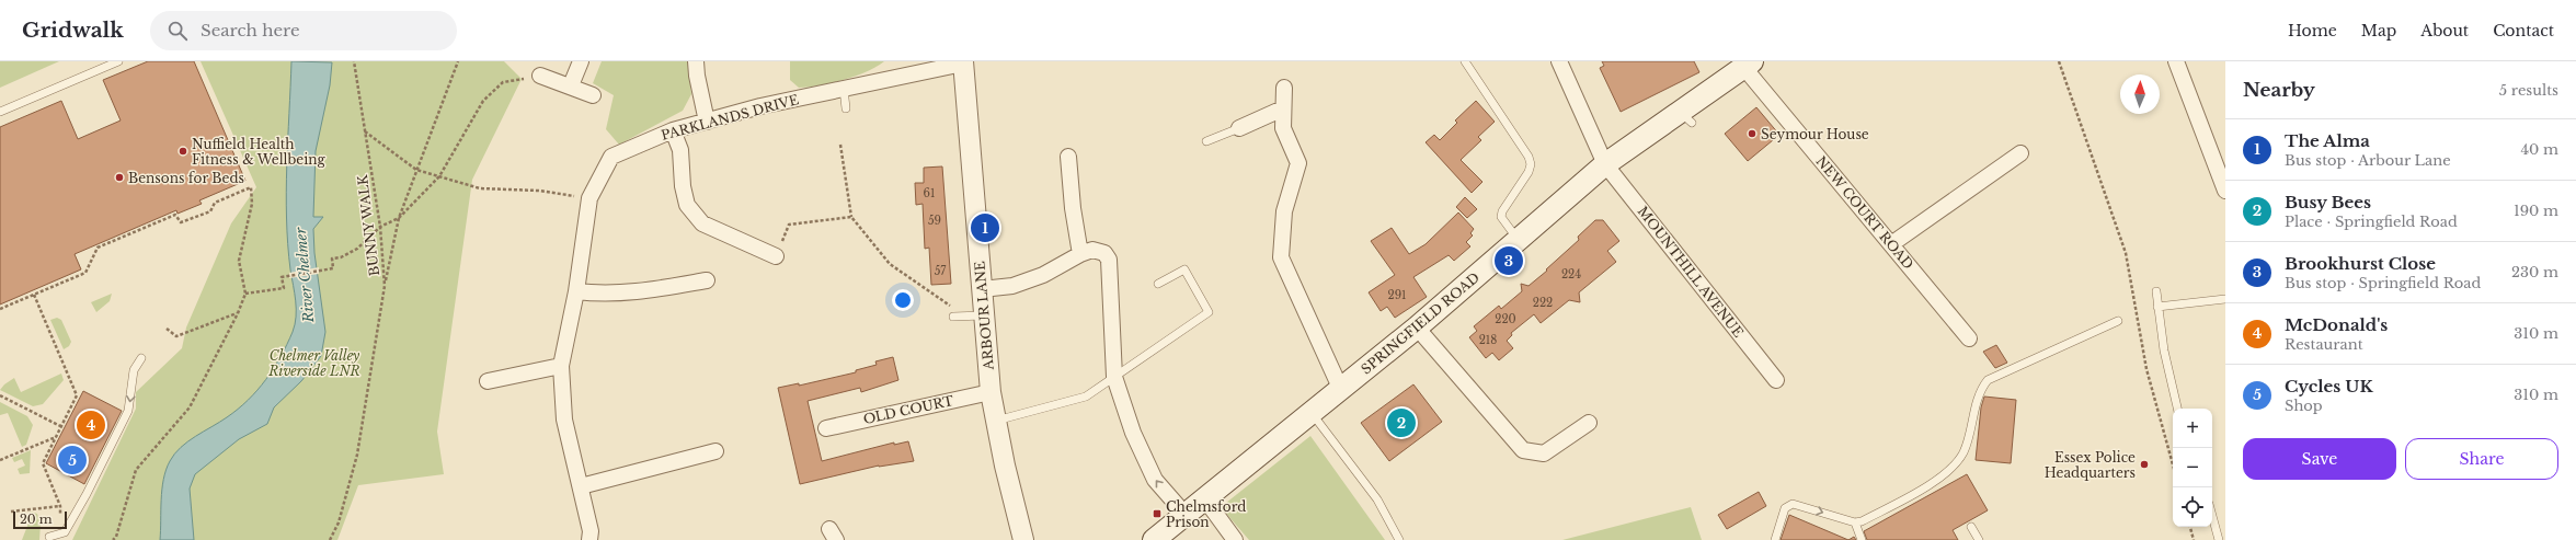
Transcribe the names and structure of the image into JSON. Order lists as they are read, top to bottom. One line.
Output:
{"streets":{"main road":["SPRINGFIELD ROAD"],"street":["PARKLANDS DRIVE","NEW COURT ROAD","MOUNTHILL AVENUE","ARBOUR LANE","OLD COURT"],"path":["BUNNY WALK"]},"crossings":[["PARKLANDS DRIVE","ARBOUR LANE"],["NEW COURT ROAD","SPRINGFIELD ROAD"],["MOUNTHILL AVENUE","SPRINGFIELD ROAD"],["ARBOUR LANE","OLD COURT"]],"water":["River Chelmer"],"parks":["Chelmer Valley Riverside LNR"],"places":{"other":["Seymour House","Nuffield Health Fitness & Wellbeing","Bensons for Beds","Essex Police Headquarters"],"transit":["Chelmsford Prison"]},"house_numbers":["61","59","57","224","291","222","220","218"],"scale_bar":"20 m","north":"top","page":{"header":"Gridwalk","search":"Search here","nav":["Home","Map","About","Contact"],"heading":["Nearby","5 results"],"list":[{"mark":"1","name":"The Alma","note":"Bus stop · Arbour Lane","value":"40 m"},{"mark":"2","name":"Busy Bees","note":"Place · Springfield Road","value":"190 m"},{"mark":"3","name":"Brookhurst Close","note":"Bus stop · Springfield Road","value":"230 m"},{"mark":"4","name":"McDonald's","note":"Restaurant","value":"310 m"},{"mark":"5","name":"Cycles UK","note":"Shop","value":"310 m"}],"pins":["1","3","2","4","5"],"map_buttons":["+","−"],"buttons":["Save","Share"],"scale":"20 m"}}
